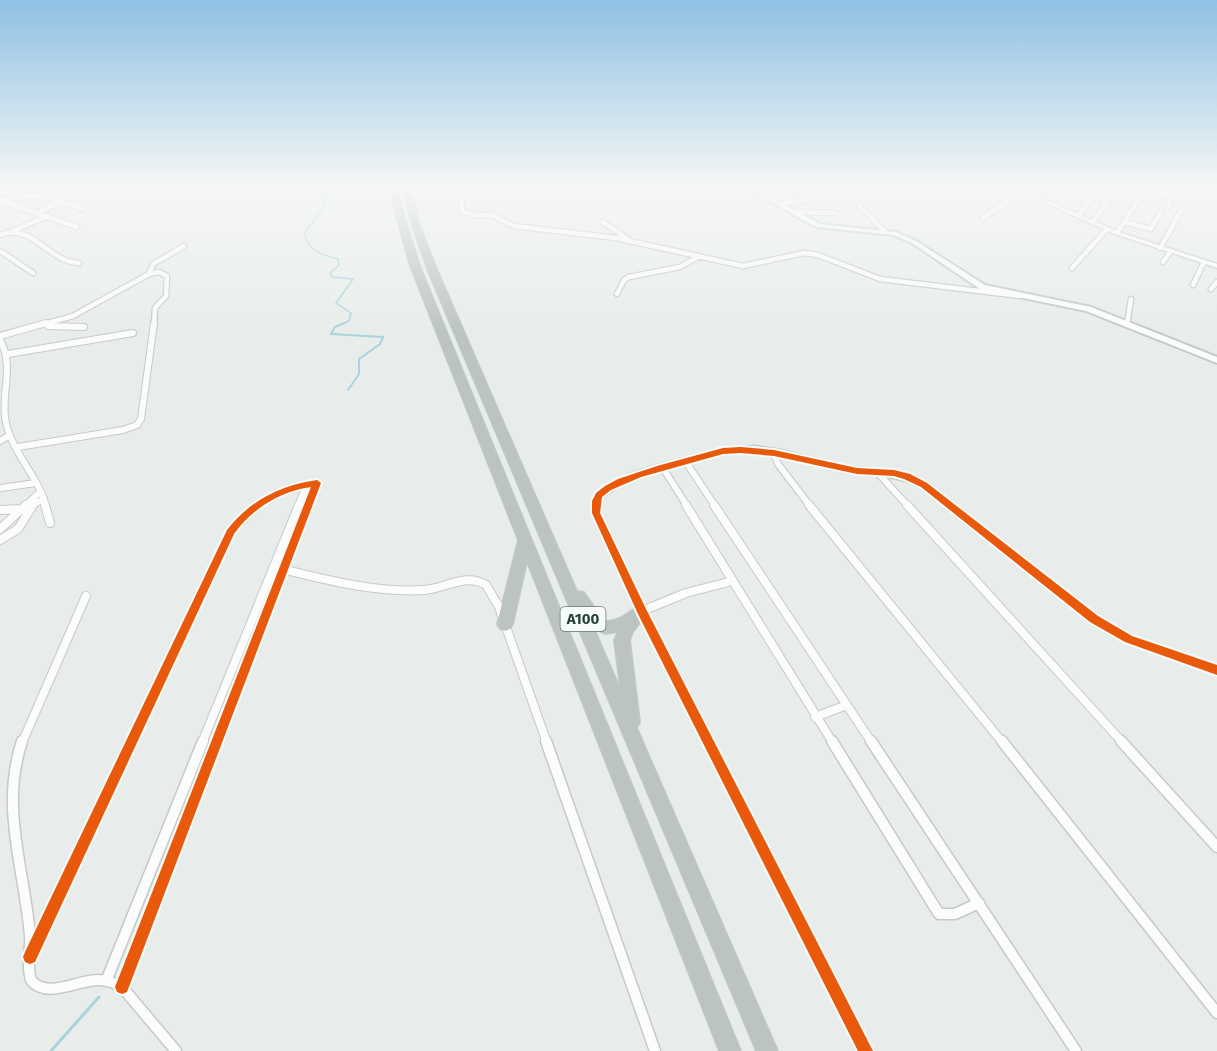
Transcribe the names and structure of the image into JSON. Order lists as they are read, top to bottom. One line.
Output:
{"streets":{"highway":["A100"]}}
